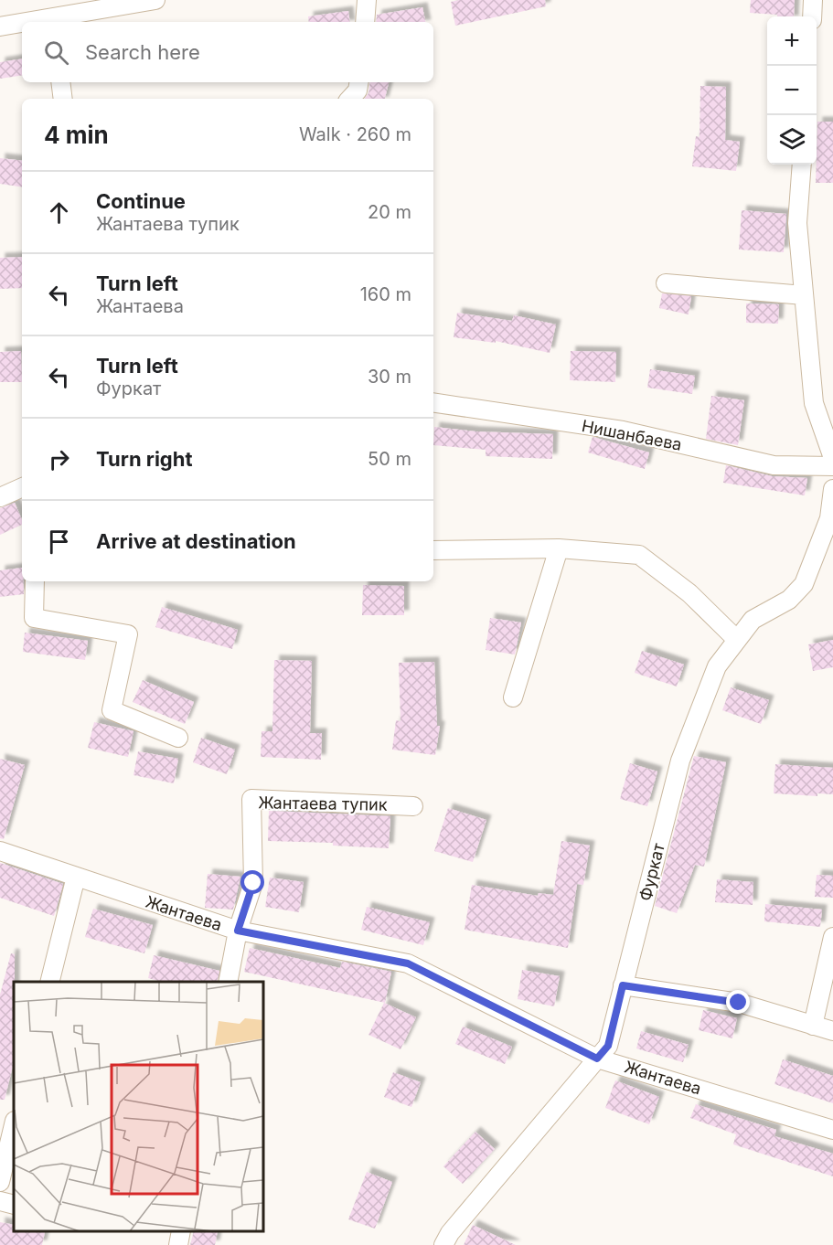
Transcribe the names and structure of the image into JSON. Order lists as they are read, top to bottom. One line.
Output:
{"streets":{"street":["Нишанбаева","Жантаева тупик","Фуркат","Жантаева"]},"crossings":[["Жантаева тупик","Жантаева"],["Фуркат","Жантаева"]],"page":{"map_buttons":["+","−"],"search":"Search here","heading":["4 min","Walk · 260 m"],"list":[["Continue","Жантаева тупик","20 m"],["Turn left","Жантаева","160 m"],["Turn left","Фуркат","30 m"],["Turn right","50 m"],"Arrive at destination"]}}
